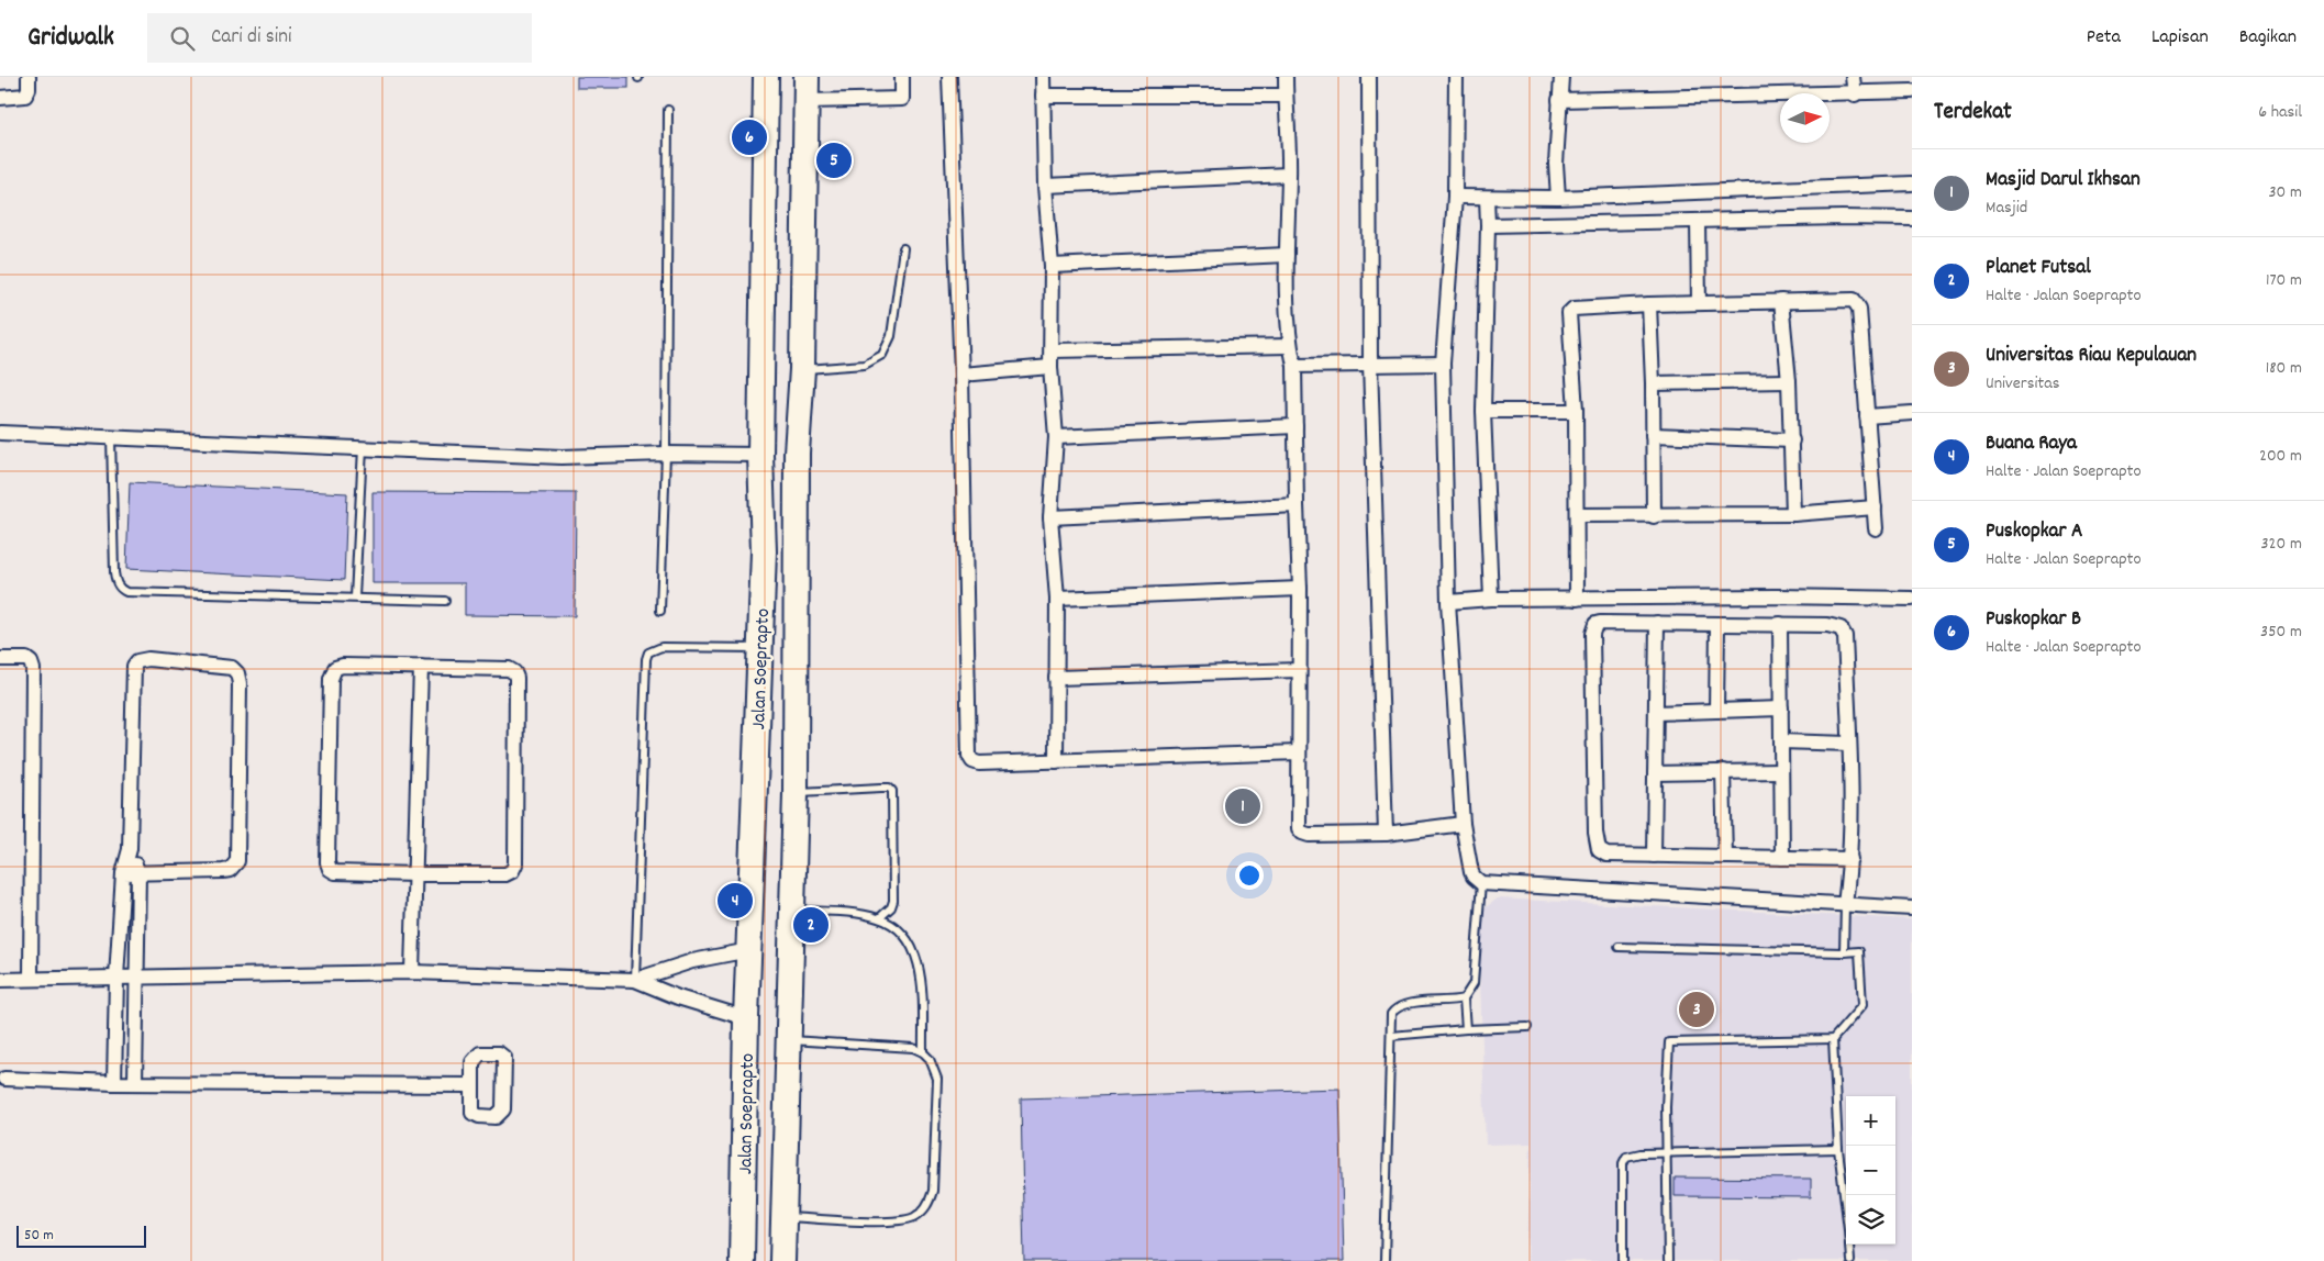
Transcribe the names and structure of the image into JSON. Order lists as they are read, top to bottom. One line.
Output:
{"streets":{"highway":["Jalan Soeprapto"]},"scale_bar":"50 m","north":"right","page":{"header":"Gridwalk","search":"Cari di sini","nav":["Peta","Lapisan","Bagikan"],"heading":["Terdekat","6 hasil"],"pins":["6","5","1","4","2","3"],"list":[{"mark":"1","name":"Masjid Darul Ikhsan","note":"Masjid","value":"30 m"},{"mark":"2","name":"Planet Futsal","note":"Halte · Jalan Soeprapto","value":"170 m"},{"mark":"3","name":"Universitas Riau Kepulauan","note":"Universitas","value":"180 m"},{"mark":"4","name":"Buana Raya","note":"Halte · Jalan Soeprapto","value":"200 m"},{"mark":"5","name":"Puskopkar A","note":"Halte · Jalan Soeprapto","value":"320 m"},{"mark":"6","name":"Puskopkar B","note":"Halte · Jalan Soeprapto","value":"350 m"}],"map_buttons":["+","−"],"scale":"50 m"}}
